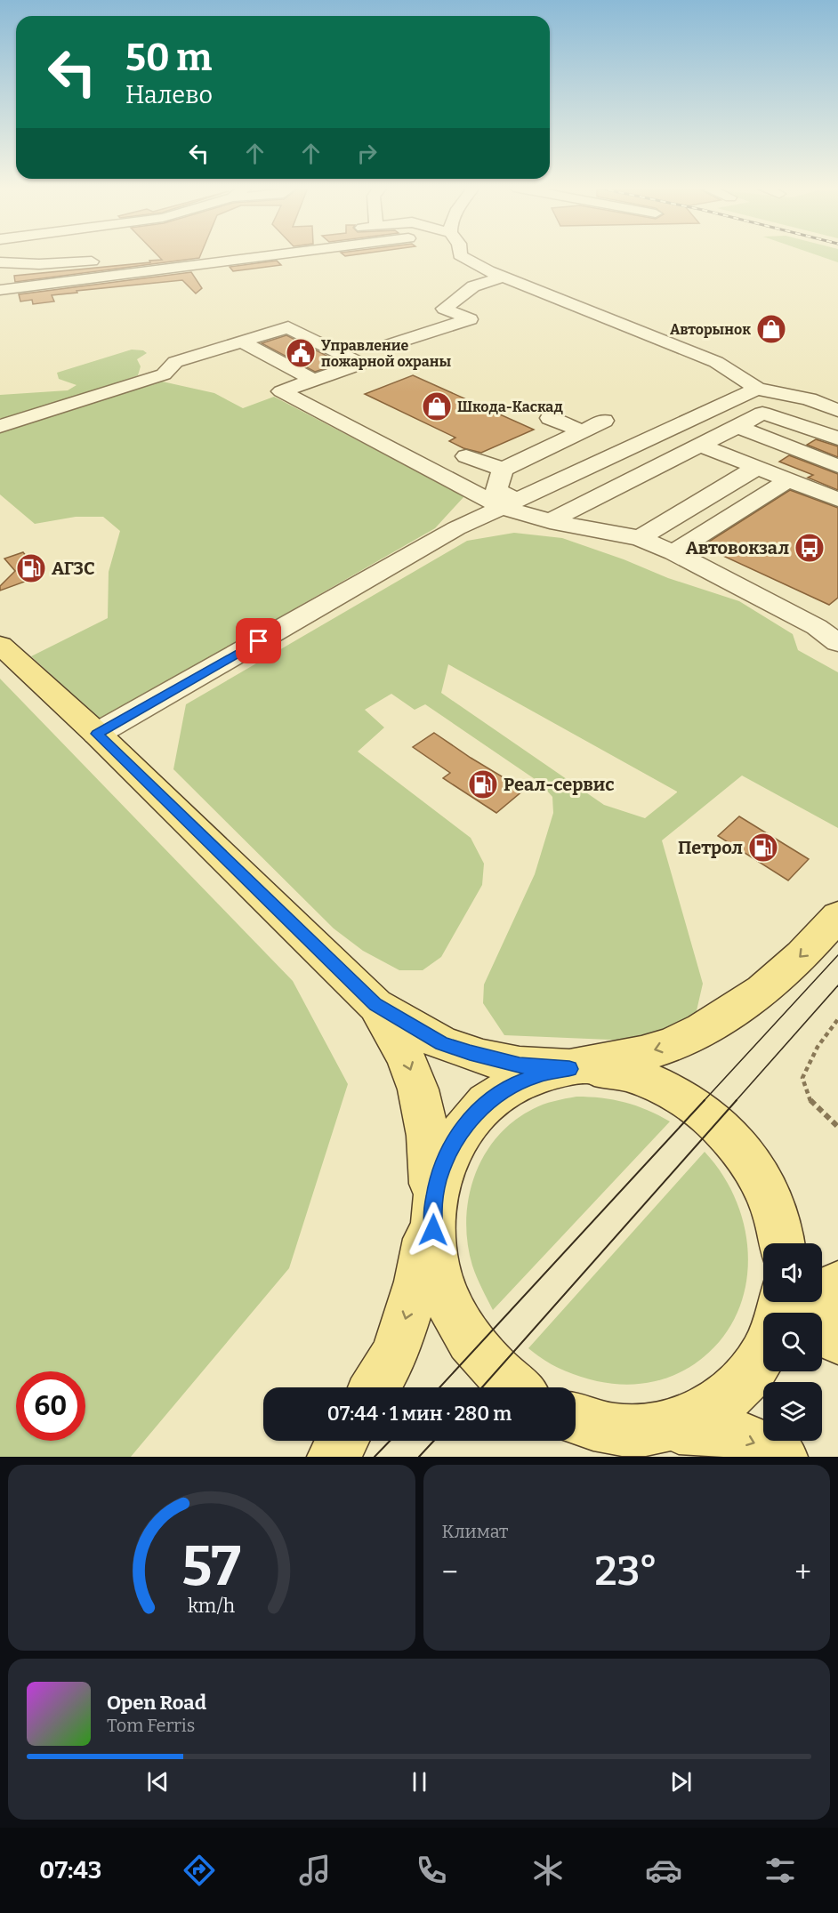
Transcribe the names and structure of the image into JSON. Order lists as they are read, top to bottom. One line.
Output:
{"places":{"shop":["Авторынок","Шкода-Каскад"],"public building":["Управление пожарной охраны"],"bus stop":["Автовокзал"],"fuel station":["АГЗС","Реал-сервис","Петрол"]},"page":{"turn":["50 m","Налево"],"limit":"60","trip":"07:44 · 1 мин · 280 m","tile":"Климат","heat":["−","23°","+"],"song":["Open Road","Tom Ferris"],"tabs":"07:43","gauge":["57","km/h"]}}
